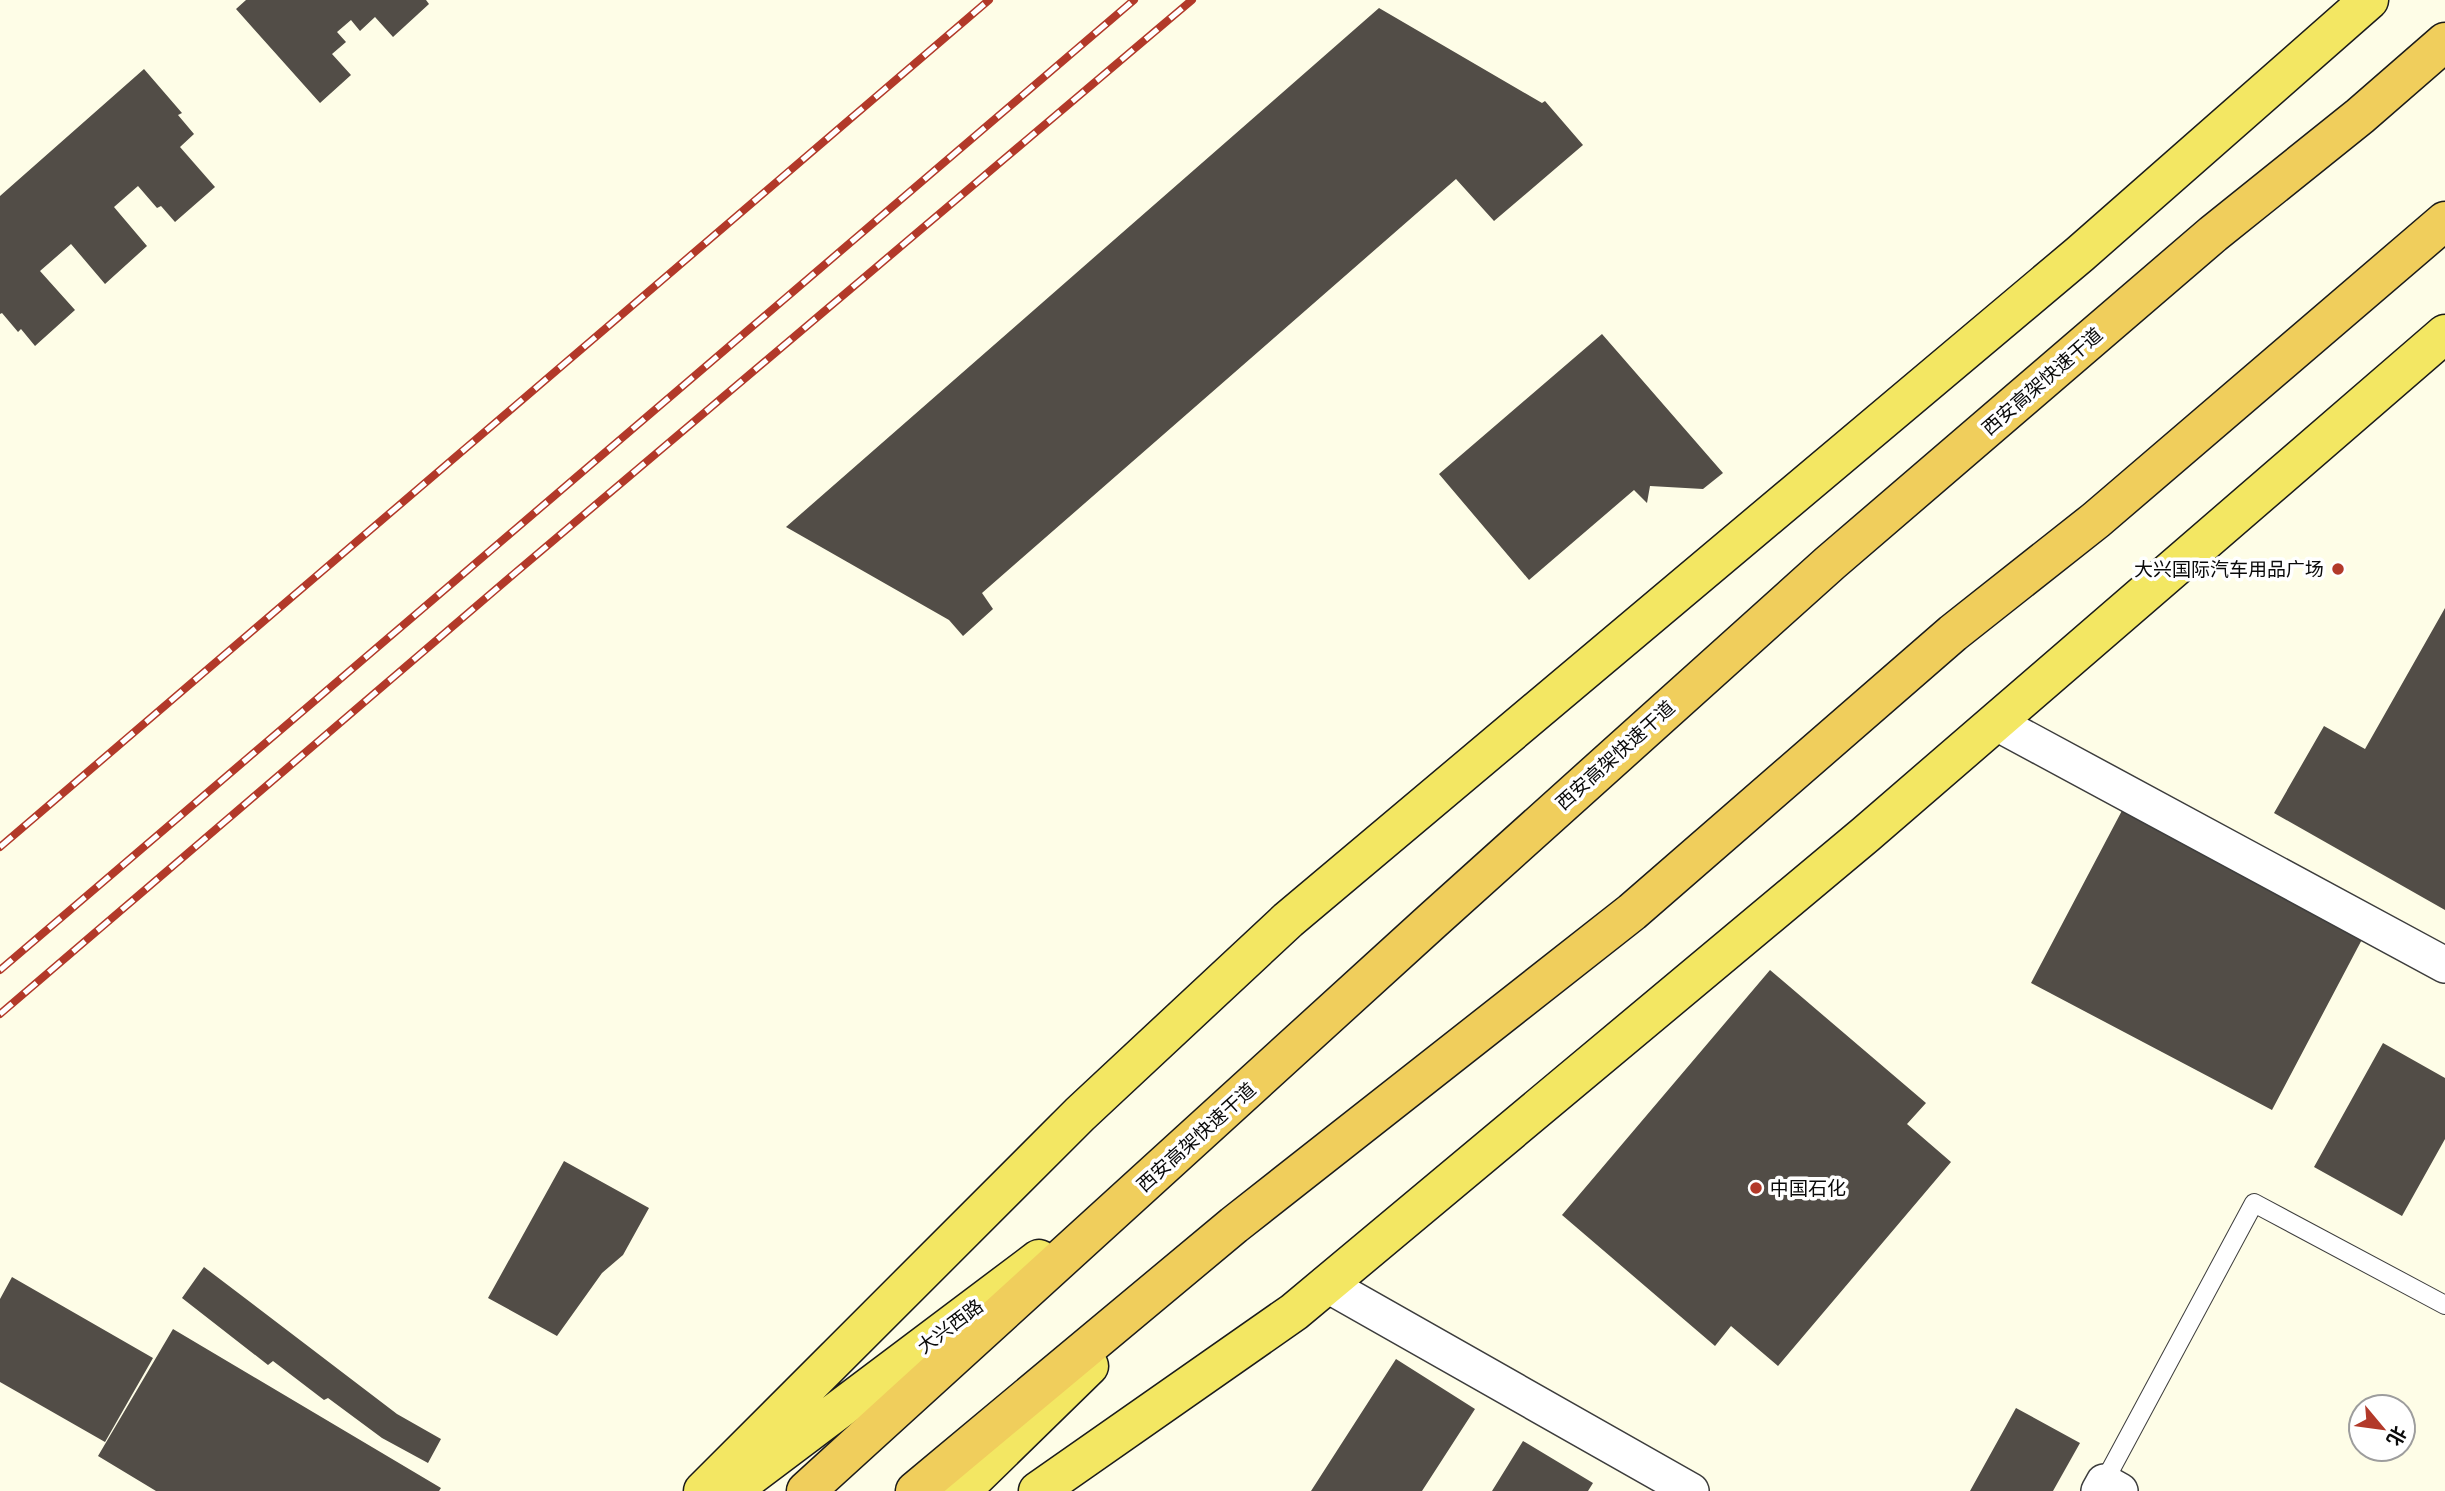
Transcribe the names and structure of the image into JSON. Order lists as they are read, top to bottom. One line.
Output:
{"streets":{"highway":["西安高架快速干道"],"main road":["大兴西路"]},"crossings":[["西安高架快速干道","大兴西路"]],"places":["大兴国际汽车用品广场","中国石化"],"north":"bottom right"}
